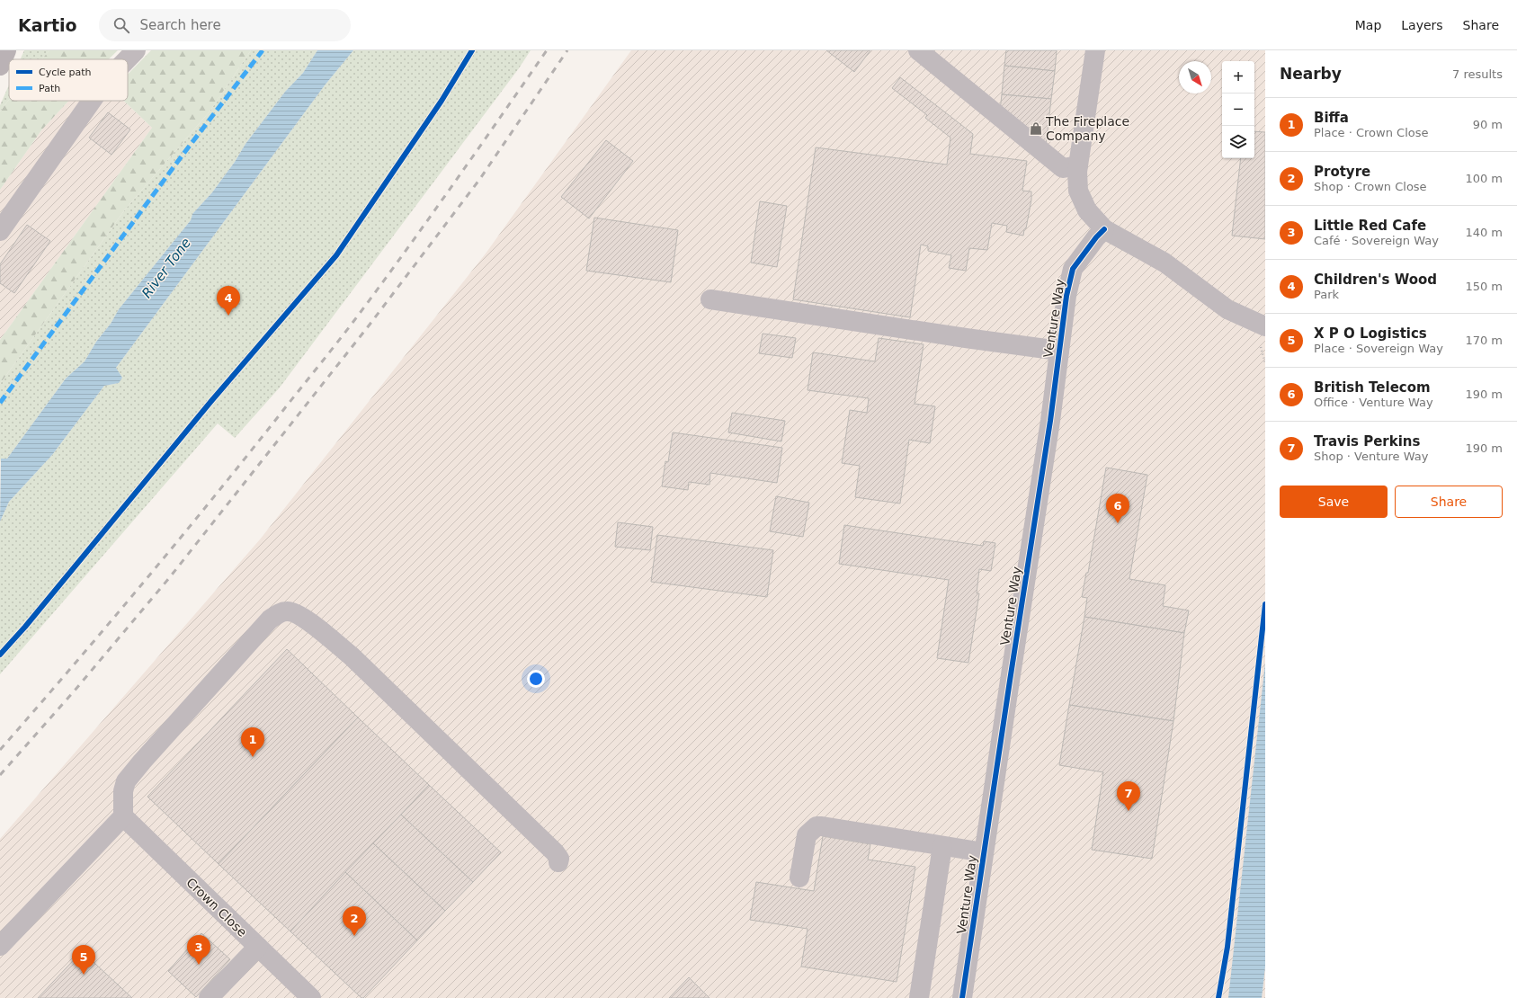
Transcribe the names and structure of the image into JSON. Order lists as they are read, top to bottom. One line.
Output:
{"streets":{"street":["Venture Way","Crown Close"]},"water":["River Tone"],"places":{"shop":["The Fireplace Company"]},"legend":["Cycle path","Path"],"north":"bottom right","page":{"header":"Kartio","search":"Search here","nav":["Map","Layers","Share"],"heading":["Nearby","7 results"],"map_buttons":["+","−"],"list":[{"mark":"1","name":"Biffa","note":"Place · Crown Close","value":"90 m"},{"mark":"2","name":"Protyre","note":"Shop · Crown Close","value":"100 m"},{"mark":"3","name":"Little Red Cafe","note":"Café · Sovereign Way","value":"140 m"},{"mark":"4","name":"Children's Wood","note":"Park","value":"150 m"},{"mark":"5","name":"X P O Logistics","note":"Place · Sovereign Way","value":"170 m"},{"mark":"6","name":"British Telecom","note":"Office · Venture Way","value":"190 m"},{"mark":"7","name":"Travis Perkins","note":"Shop · Venture Way","value":"190 m"}],"pins":["4","6","1","7","2","3","5"],"buttons":["Save","Share"]}}
